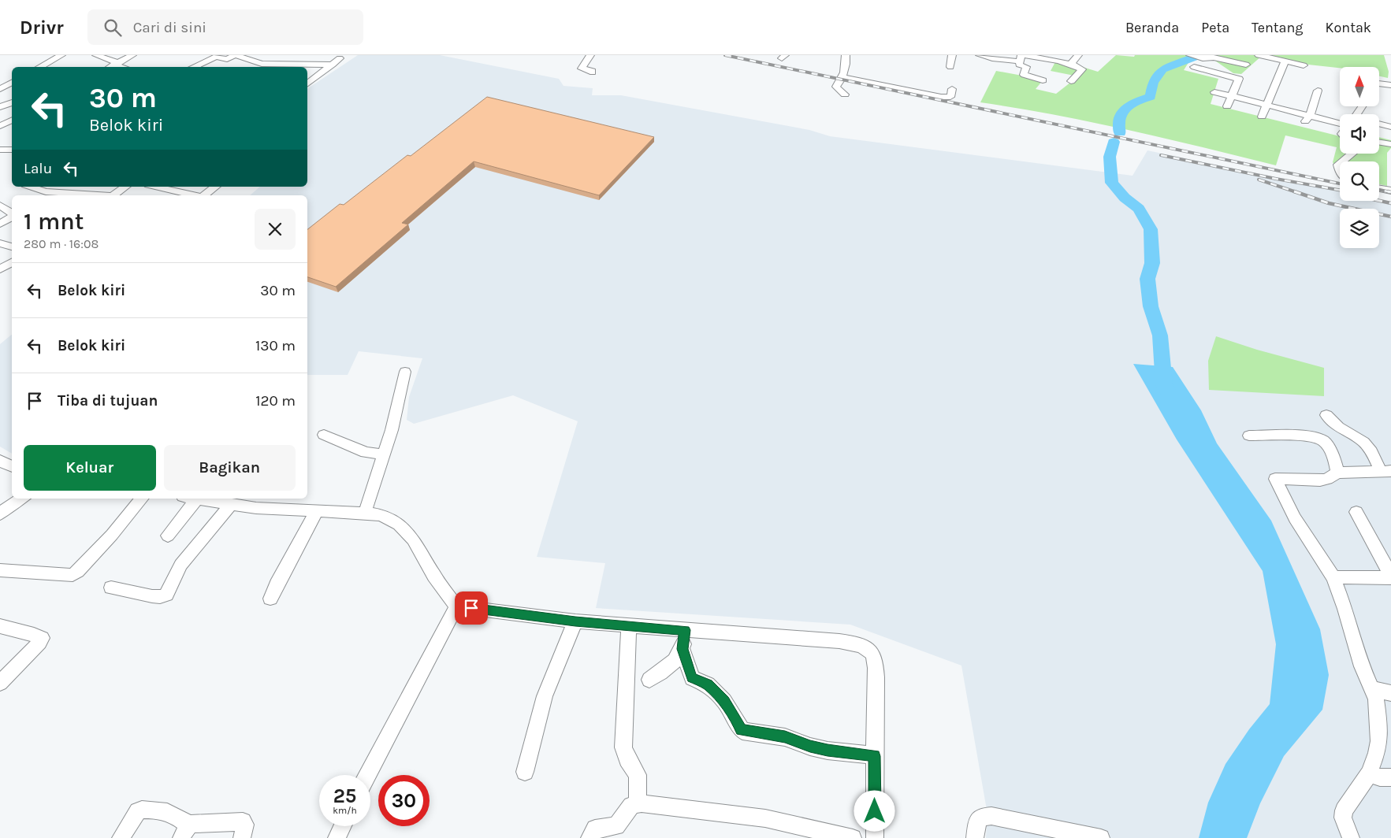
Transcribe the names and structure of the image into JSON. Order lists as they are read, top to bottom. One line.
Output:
{"north":"top","page":{"header":"Drivr","search":"Cari di sini","nav":["Beranda","Peta","Tentang","Kontak"],"turn":["30 m","Belok kiri"],"then":"Lalu","heading":["1 mnt","280 m · 16:08"],"list":[{"name":"Belok kiri","value":"30 m"},{"name":"Belok kiri","value":"130 m"},{"name":"Tiba di tujuan","value":"120 m"}],"buttons":["Keluar","Bagikan"],"speed":"25 km/h","limit":"30"}}
